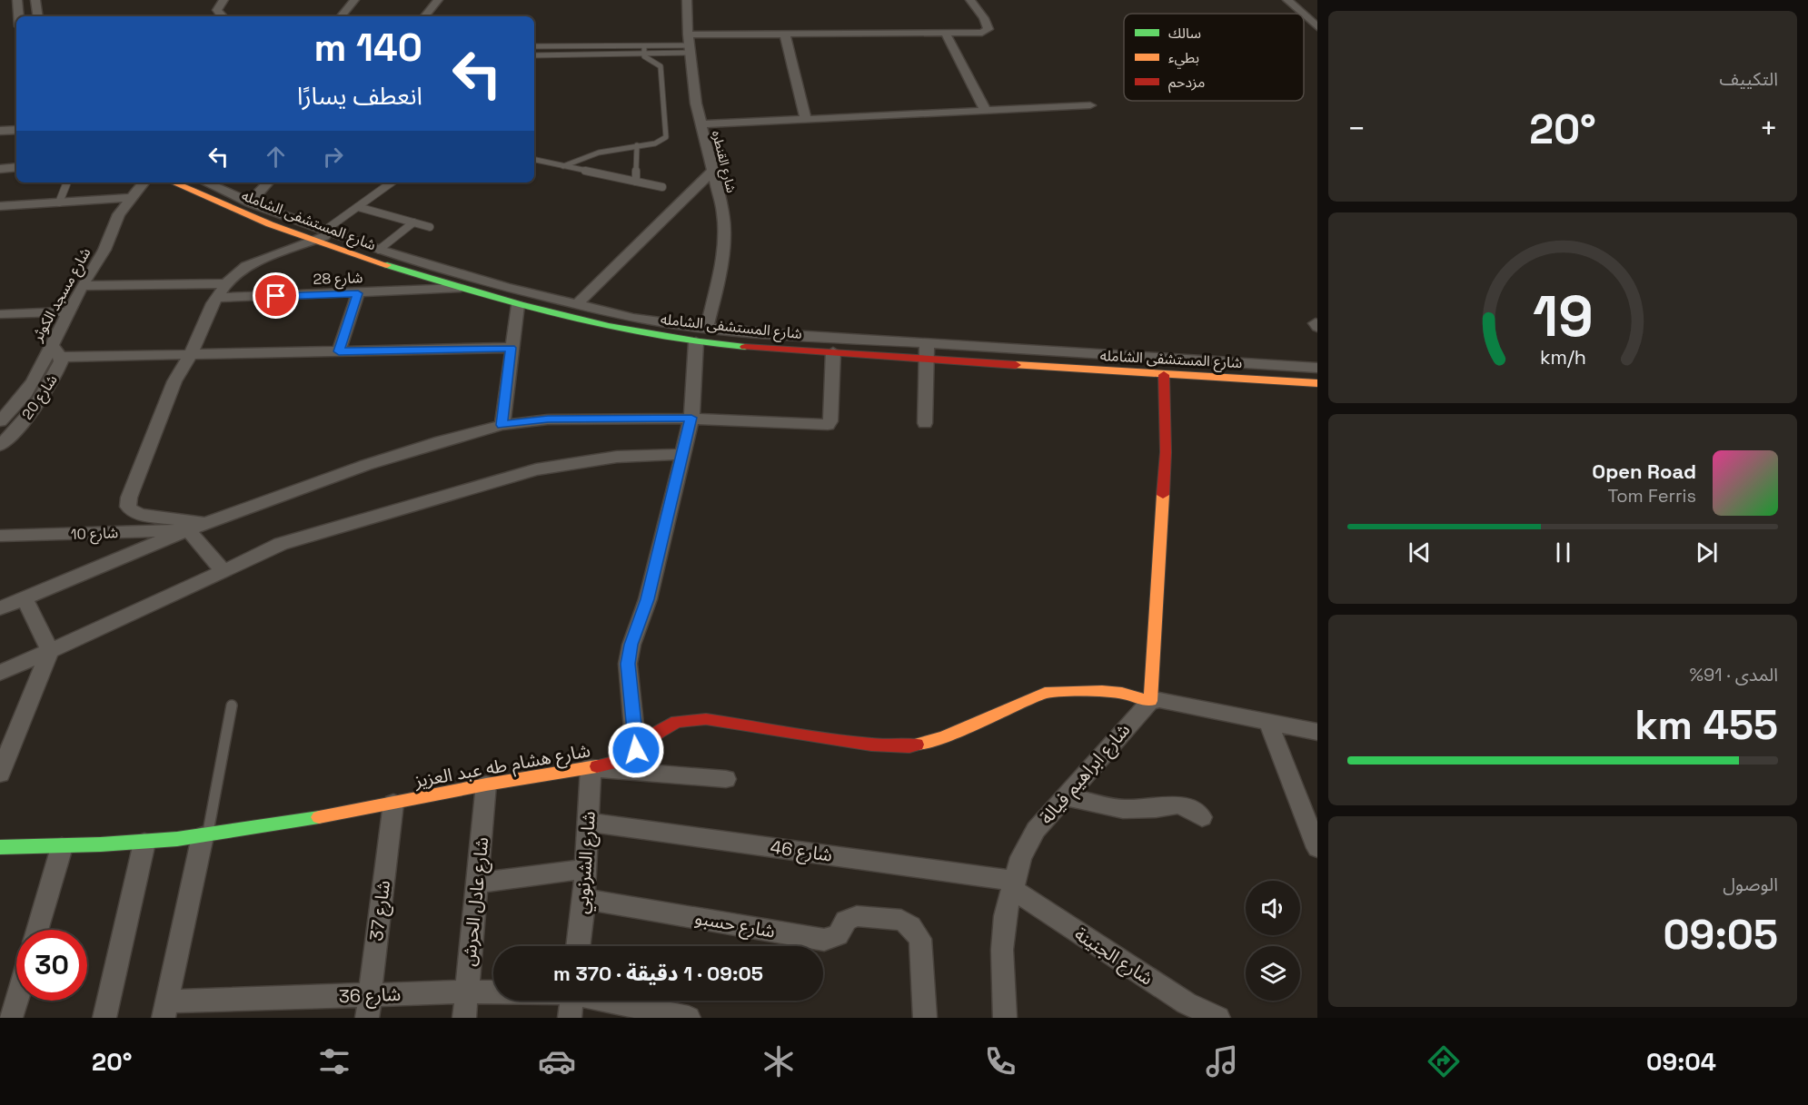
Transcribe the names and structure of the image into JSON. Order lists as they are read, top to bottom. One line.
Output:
{"streets":{"street":["شارع القنطره","شارع المستشفى الشامله","شارع 28","شارع مسجد الكوثر","شارع 20","شارع 10","شارع هشام طه عبد العزيز","شارع ابراهيم فيالة","شارع 46","شارع الشرنوبي","شارع عادل الحرش","شارع 37","شارع حسبو","شارع الجنينة","شارع 36"]},"crossings":[["شارع القنطره","شارع المستشفى الشامله"],["شارع المستشفى الشامله","شارع 28"],["شارع مسجد الكوثر","شارع 20"],["شارع هشام طه عبد العزيز","شارع ابراهيم فيالة"],["شارع هشام طه عبد العزيز","شارع الشرنوبي"],["شارع هشام طه عبد العزيز","شارع عادل الحرش"],["شارع هشام طه عبد العزيز","شارع 37"],["شارع ابراهيم فيالة","شارع 46"],["شارع ابراهيم فيالة","شارع الجنينة"],["شارع 46","شارع الشرنوبي"],["شارع 46","شارع الجنينة"],["شارع الشرنوبي","شارع حسبو"],["شارع عادل الحرش","شارع 36"],["شارع 37","شارع 36"]],"legend":["سالك","بطيء","مزدحم"],"page":{"tile":["التكييف",["المدى · 91%","455 km"],["الوصول","09:05"]],"turn":["140 m","انعطف يسارًا"],"heat":["−","20°","+"],"song":["Open Road","Tom Ferris"],"limit":"30","trip":"09:05 · 1 دقيقة · 370 m","tabs":["09:04","20°"],"gauge":["19","km/h"]}}
